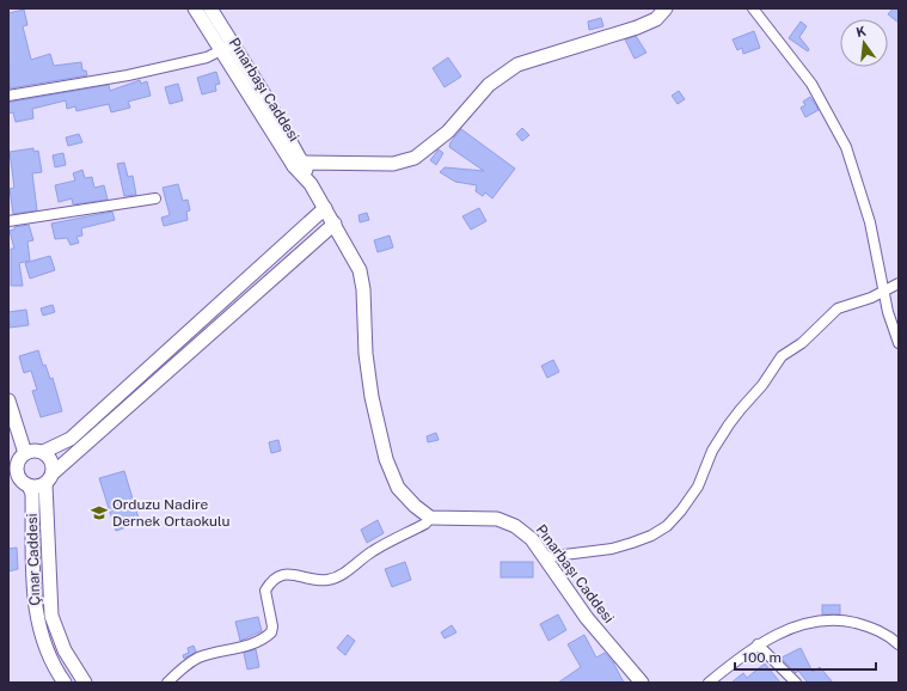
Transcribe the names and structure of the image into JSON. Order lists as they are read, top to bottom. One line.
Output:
{"streets":{"street":["Pınarbaşı Caddesi","Çınar Caddesi"]},"places":{"school or university":["Orduzu Nadire Dernek Ortaokulu"]},"scale_bar":"100 m","north":"top"}
